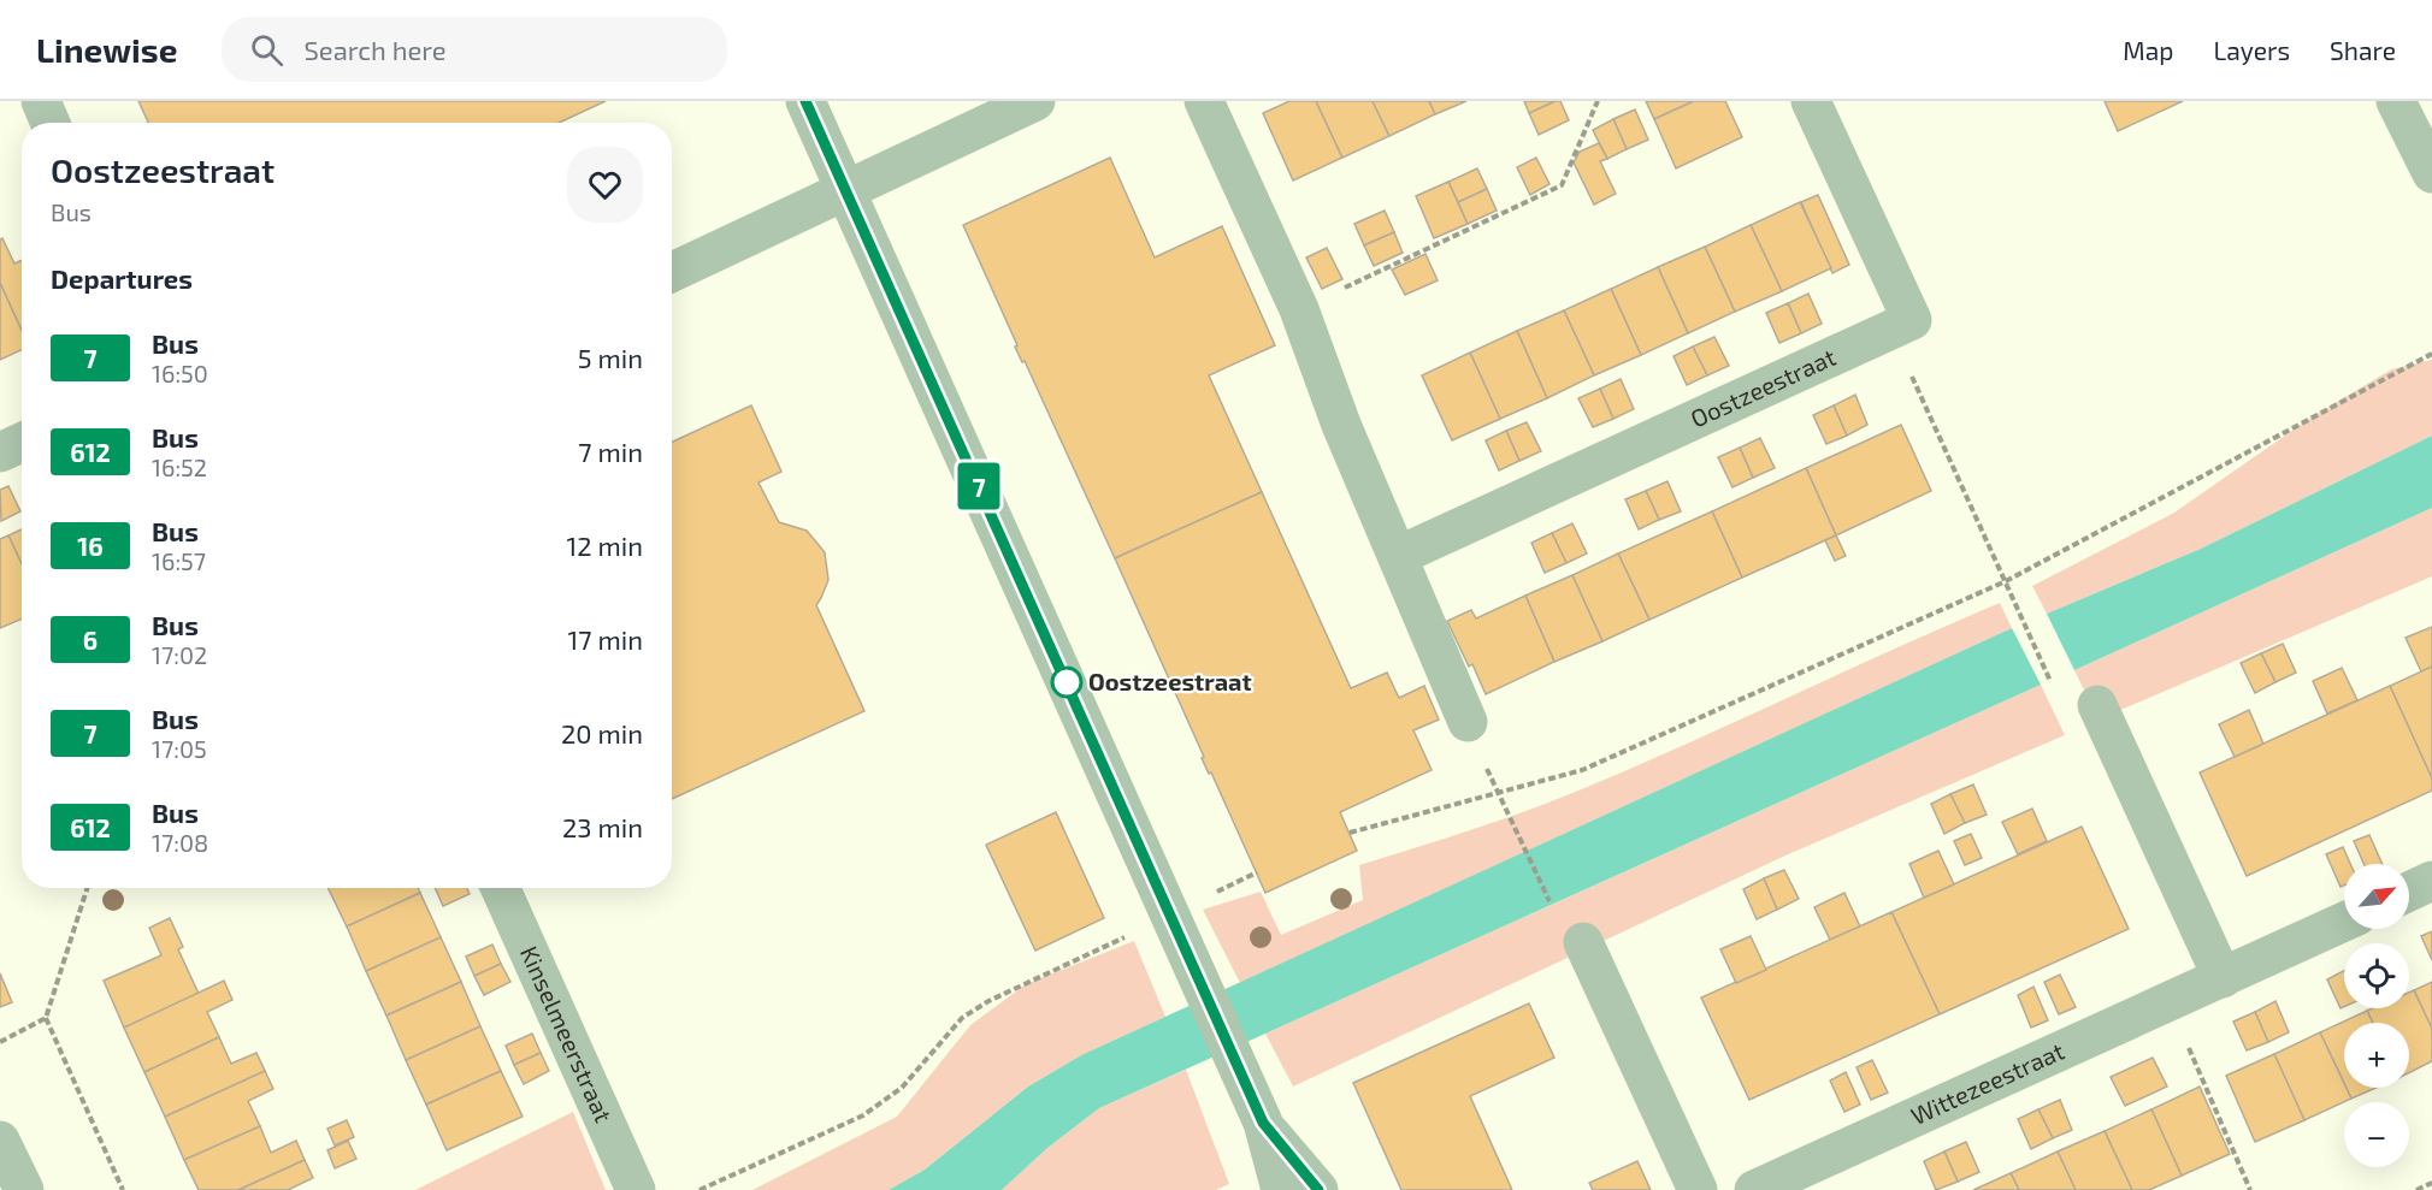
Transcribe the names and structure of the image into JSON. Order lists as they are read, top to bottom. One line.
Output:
{"streets":{"street":["Oostzeestraat","Kinselmeerstraat","Wittezeestraat"]},"places":["Oostzeestraat"],"lines":["bus line 7"],"north":"top right","page":{"header":"Linewise","search":"Search here","nav":["Map","Layers","Share"],"on_map":"7","heading":[["Oostzeestraat","Bus"],"Departures"],"list":[{"mark":"7","name":"Bus","note":"16:50","value":"5 min"},{"mark":"612","name":"Bus","note":"16:52","value":"7 min"},{"mark":"16","name":"Bus","note":"16:57","value":"12 min"},{"mark":"6","name":"Bus","note":"17:02","value":"17 min"},{"mark":"7","name":"Bus","note":"17:05","value":"20 min"},{"mark":"612","name":"Bus","note":"17:08","value":"23 min"}],"map_buttons":["+","−"]}}
